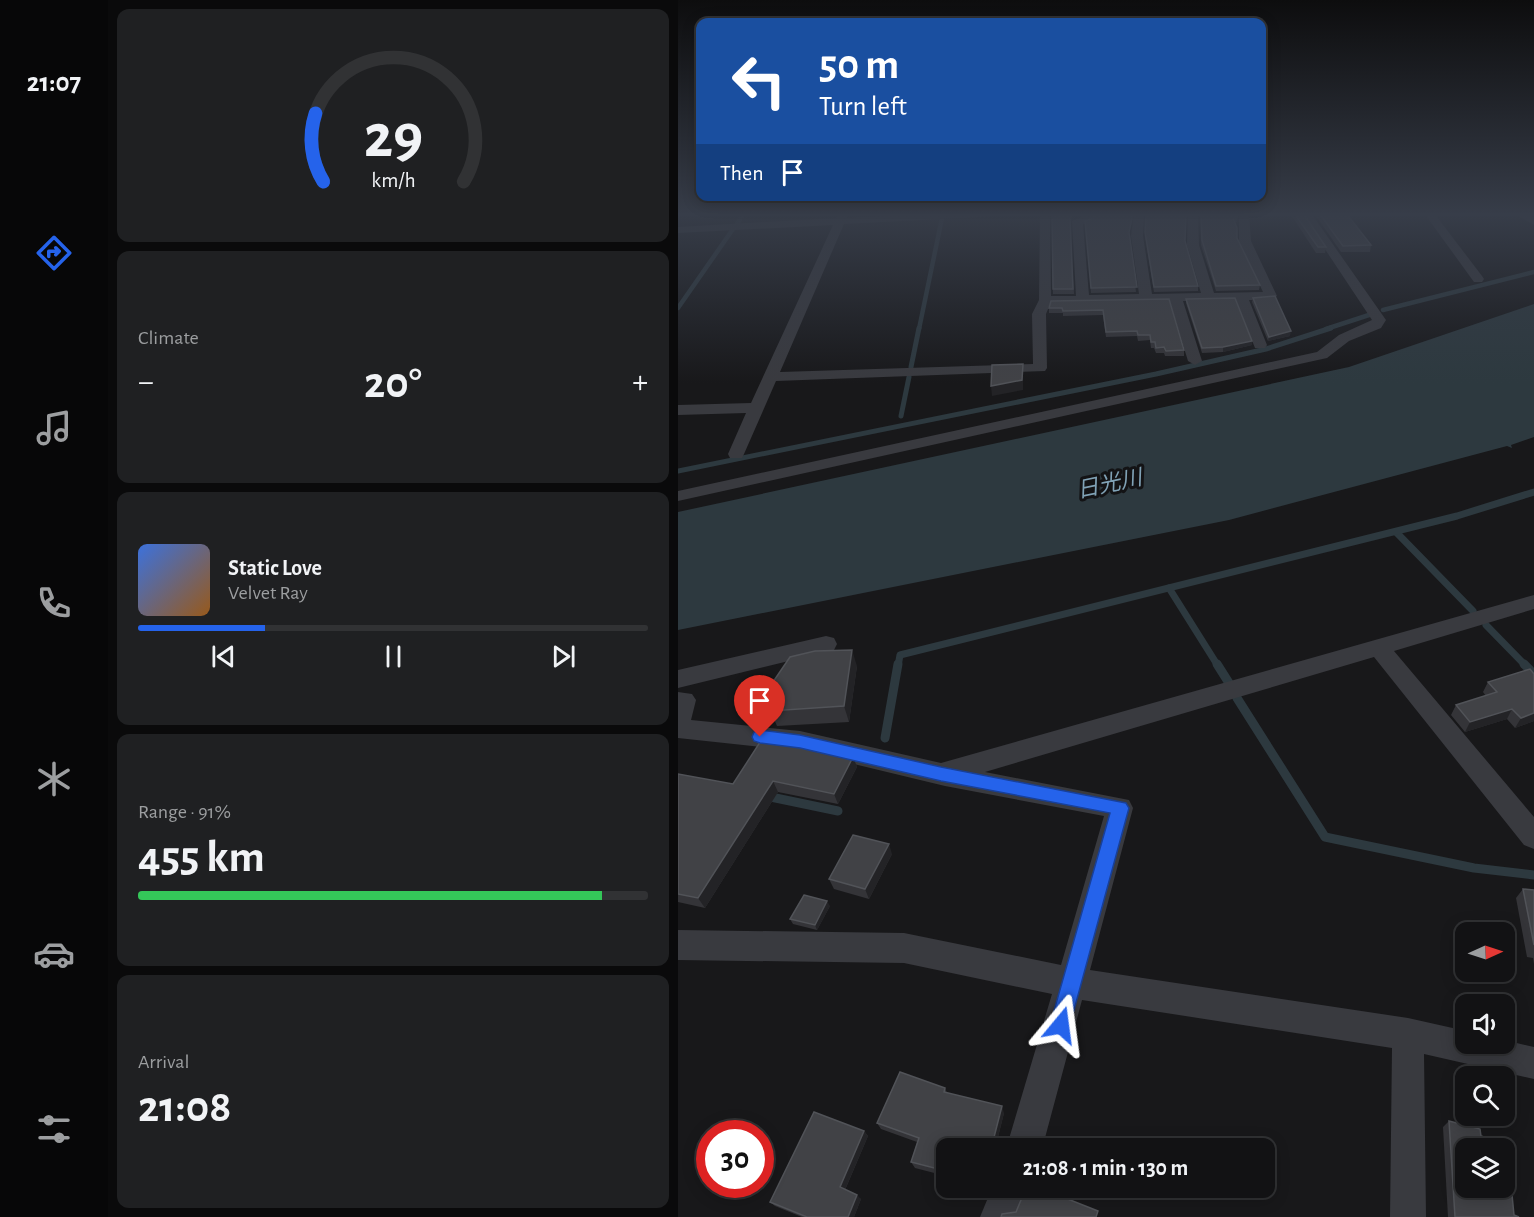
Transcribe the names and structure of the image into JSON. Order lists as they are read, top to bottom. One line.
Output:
{"water":["日光川"],"north":"right","page":{"tabs":"21:07","turn":["50 m","Turn left"],"then":"Then","tile":["Climate",["Range · 91%","455 km"],["Arrival","21:08"]],"heat":["−","20°","+"],"song":["Static Love","Velvet Ray"],"limit":"30","trip":"21:08 · 1 min · 130 m","gauge":["29","km/h"]}}
